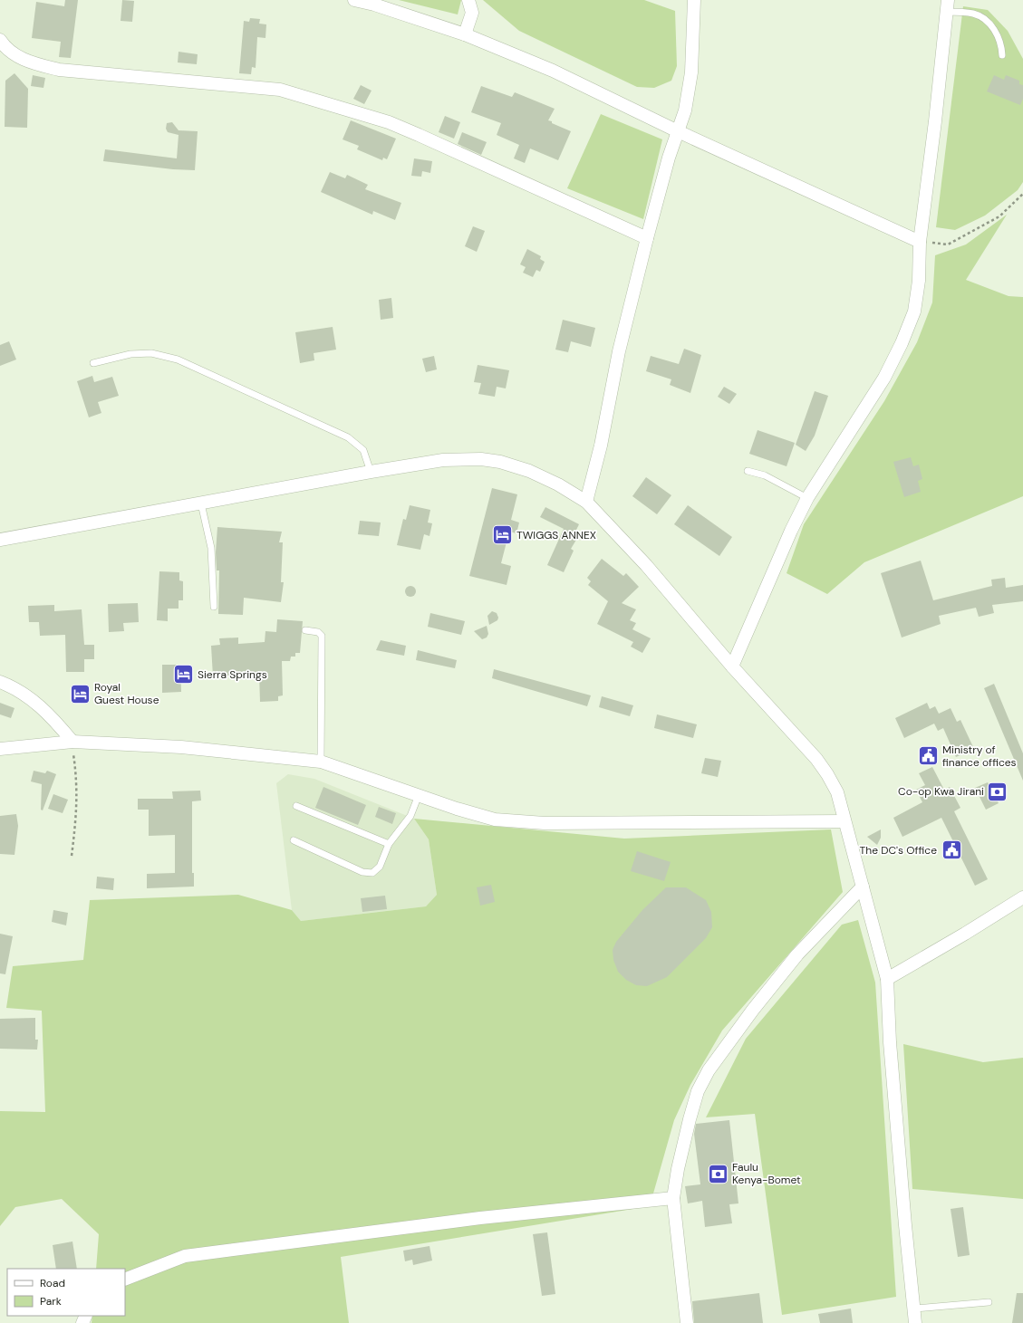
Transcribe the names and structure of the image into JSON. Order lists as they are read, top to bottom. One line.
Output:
{"places":{"hotel":["TWIGGS ANNEX","Sierra Springs","Royal Guest House"],"public building":["Ministry of finance offices","The DC's Office"],"bank":["Co-op Kwa Jirani","Faulu Kenya-Bomet"]},"legend":["Road","Park"]}
